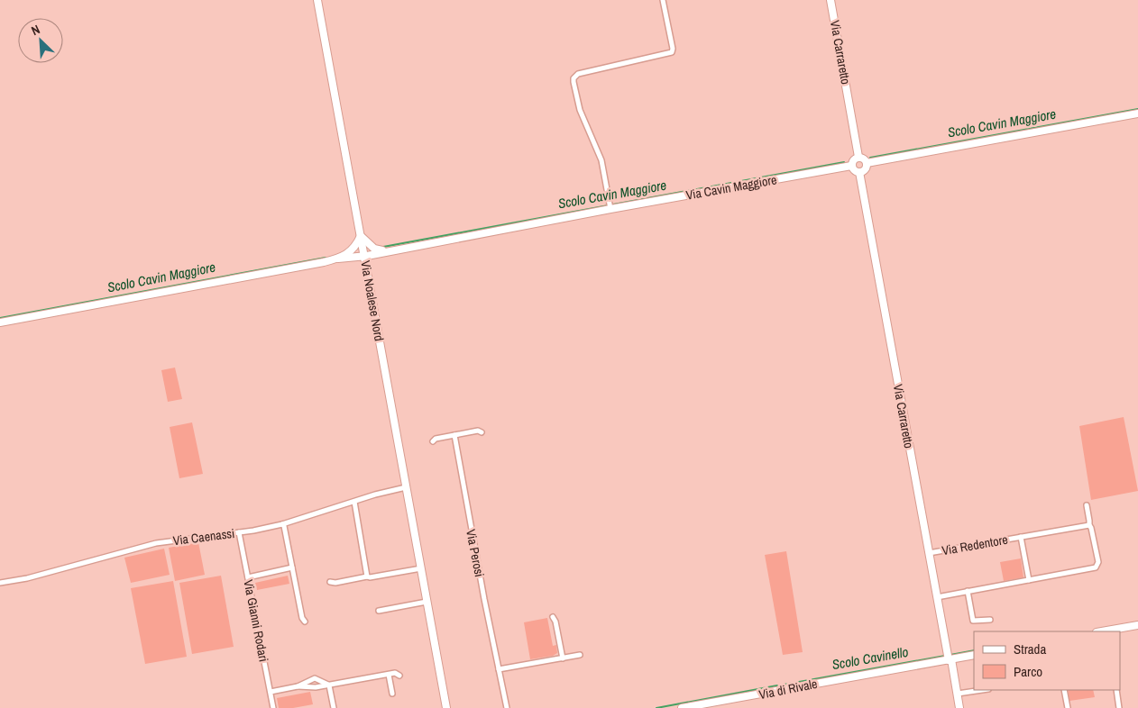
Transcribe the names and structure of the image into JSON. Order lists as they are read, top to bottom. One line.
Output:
{"streets":{"street":["Via Carraretto","Via Cavin Maggiore","Via Noalese Nord","Via Caenassi","Via Redentore","Via Perosi","Via Gianni Rodari","Via di Rivale"]},"crossings":[["Via Carraretto","Via Cavin Maggiore"],["Via Carraretto","Via Redentore"],["Via Carraretto","Via di Rivale"],["Via Cavin Maggiore","Via Noalese Nord"],["Via Noalese Nord","Via Caenassi"],["Via Caenassi","Via Gianni Rodari"]],"water":["Scolo Cavin Maggiore","Scolo Cavinello"],"legend":["Strada","Parco"],"north":"top left"}
